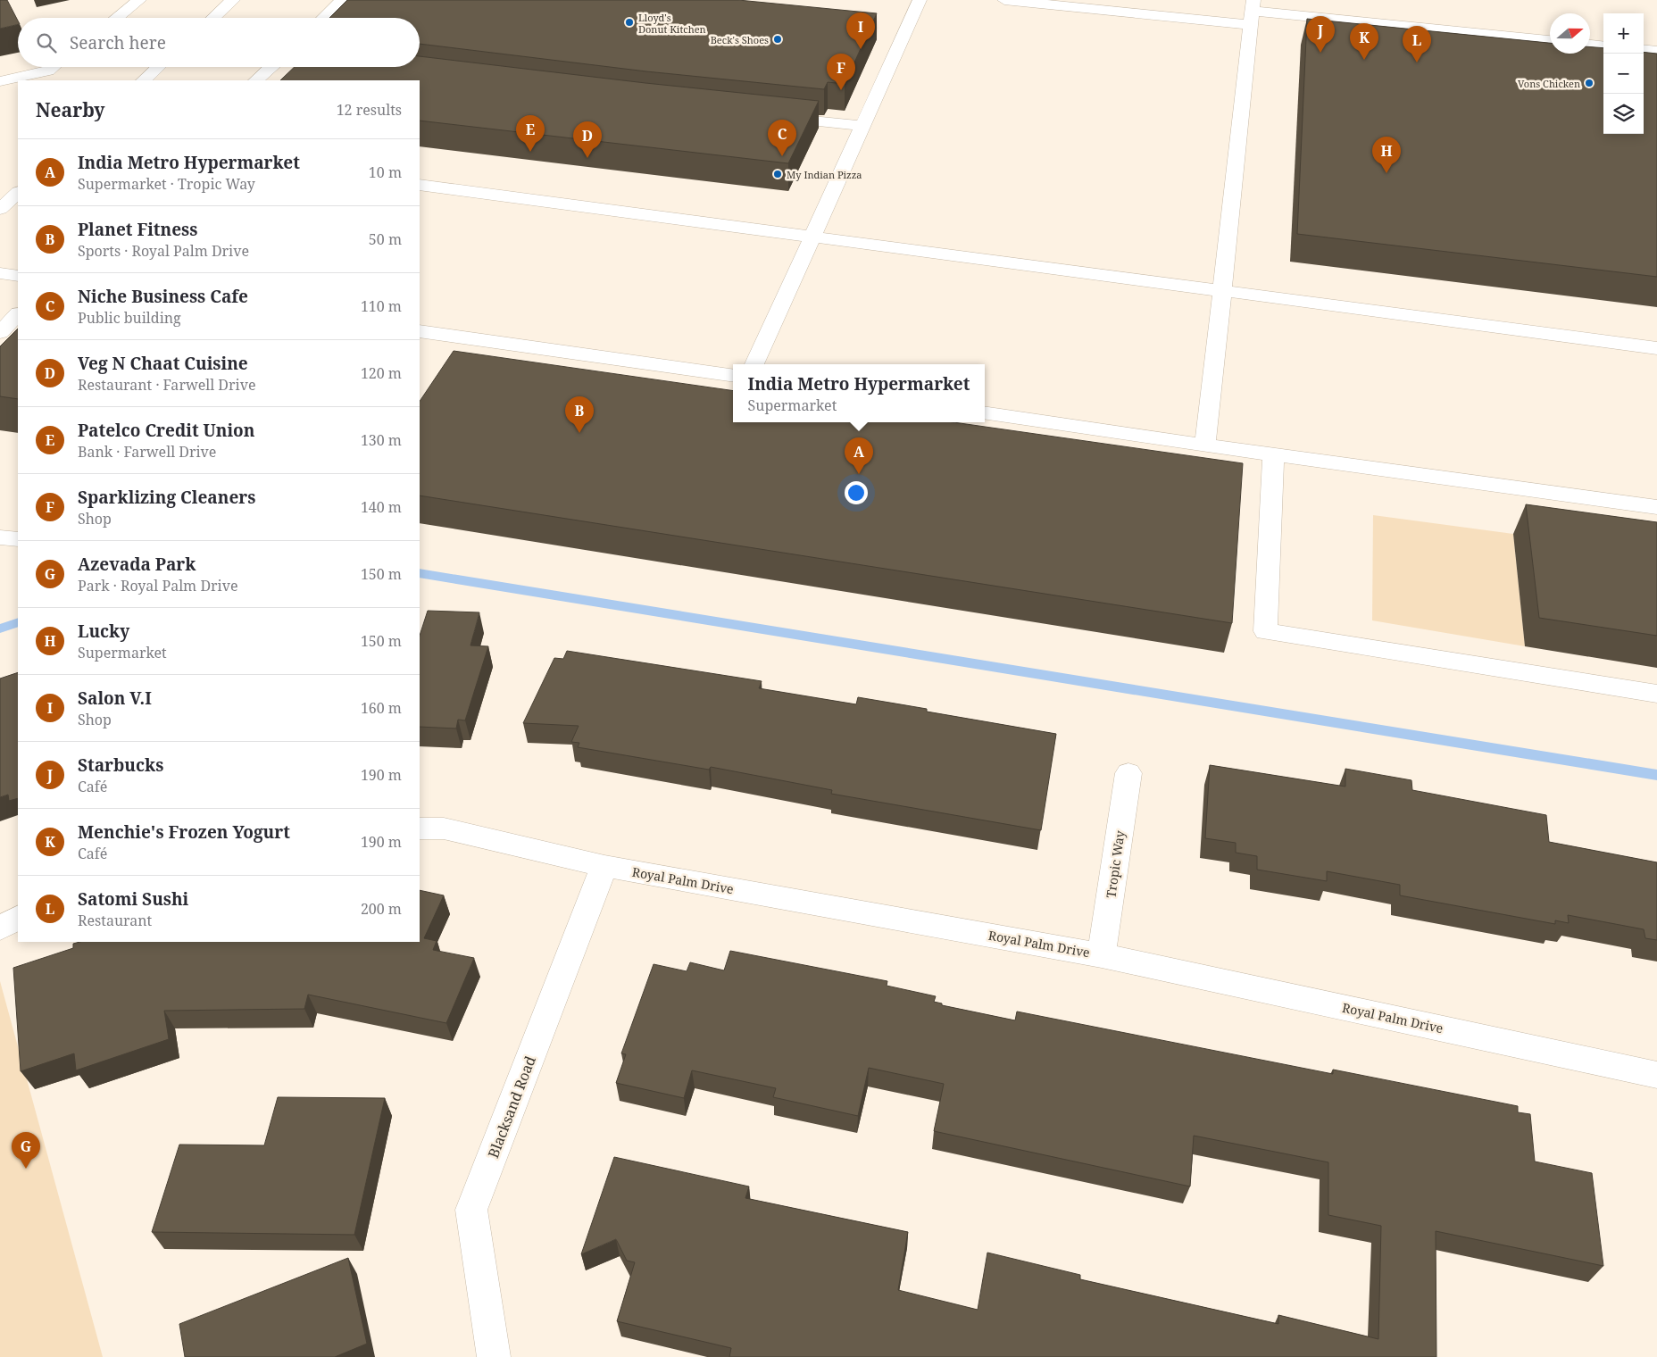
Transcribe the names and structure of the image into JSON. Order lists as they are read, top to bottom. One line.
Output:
{"streets":{"street":["Tropic Way","Royal Palm Drive","Blacksand Road"]},"crossings":[["Tropic Way","Royal Palm Drive"],["Royal Palm Drive","Blacksand Road"]],"places":["Lloyd's Donut Kitchen","Beck's Shoes","Vons Chicken","My Indian Pizza"],"north":"right","page":{"pins":["I","J","K","L","F","E","C","D","H","B","A","G"],"map_buttons":["+","−"],"search":"Search here","heading":["Nearby","12 results"],"list":[{"mark":"A","name":"India Metro Hypermarket","note":"Supermarket · Tropic Way","value":"10 m"},{"mark":"B","name":"Planet Fitness","note":"Sports · Royal Palm Drive","value":"50 m"},{"mark":"C","name":"Niche Business Cafe","note":"Public building","value":"110 m"},{"mark":"D","name":"Veg N Chaat Cuisine","note":"Restaurant · Farwell Drive","value":"120 m"},{"mark":"E","name":"Patelco Credit Union","note":"Bank · Farwell Drive","value":"130 m"},{"mark":"F","name":"Sparklizing Cleaners","note":"Shop","value":"140 m"},{"mark":"G","name":"Azevada Park","note":"Park · Royal Palm Drive","value":"150 m"},{"mark":"H","name":"Lucky","note":"Supermarket","value":"150 m"},{"mark":"I","name":"Salon V.I","note":"Shop","value":"160 m"},{"mark":"J","name":"Starbucks","note":"Café","value":"190 m"},{"mark":"K","name":"Menchie's Frozen Yogurt","note":"Café","value":"190 m"},{"mark":"L","name":"Satomi Sushi","note":"Restaurant","value":"200 m"}],"popup":["India Metro Hypermarket","Supermarket"]}}
